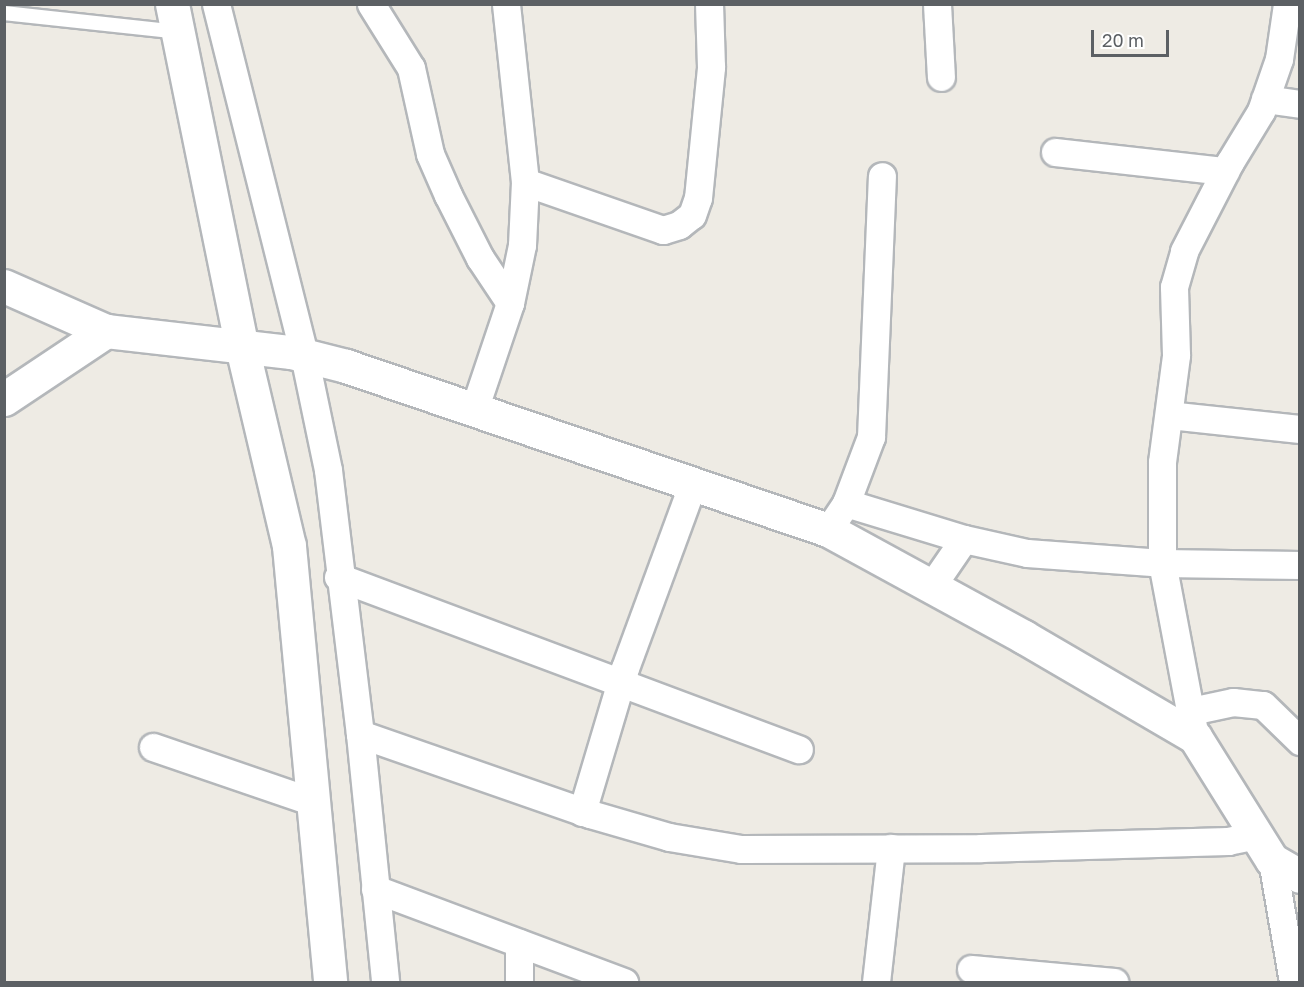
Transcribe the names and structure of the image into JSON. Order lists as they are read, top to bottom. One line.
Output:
{"scale_bar":"20 m"}
